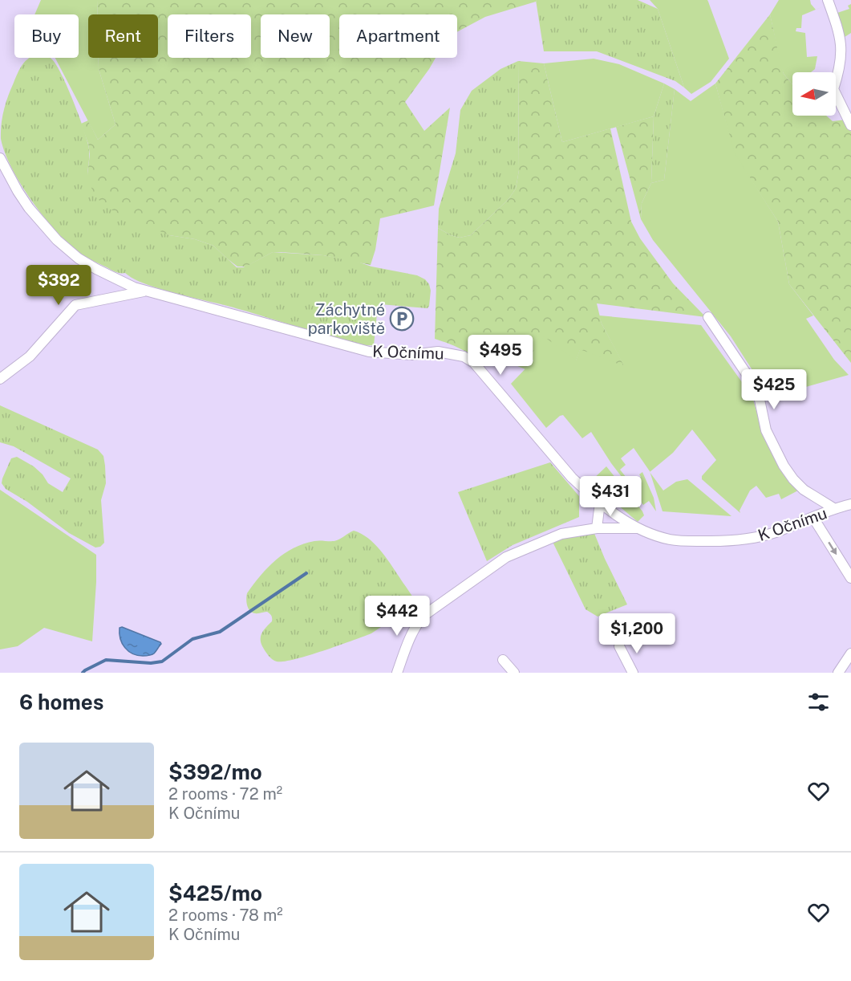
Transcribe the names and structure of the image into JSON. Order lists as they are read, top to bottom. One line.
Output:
{"streets":{"street":["K Očnímu"]},"places":{"parking":["Záchytné parkoviště"]},"north":"left","page":{"chip":["Buy","Rent","Filters","New","Apartment"],"price":["$392","$495","$425","$431","$442","$1,200"],"heading":"6 homes","list":[{"name":"$392/mo","note":"2 rooms · 72 m² · K Očnímu"},{"name":"$425/mo","note":"2 rooms · 78 m² · K Očnímu"}]}}
